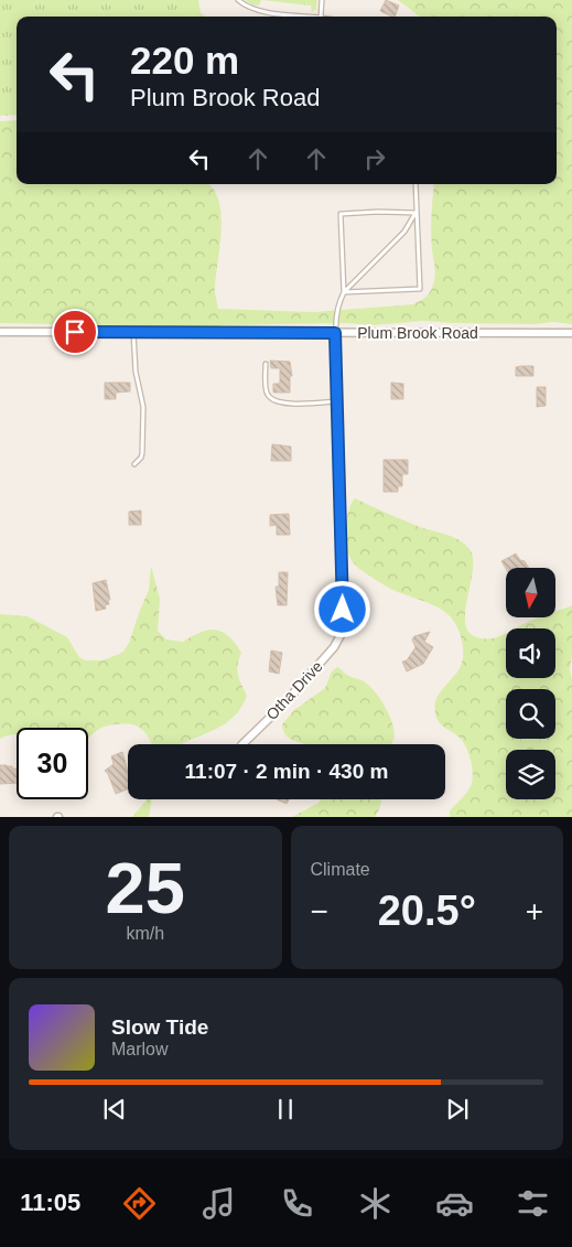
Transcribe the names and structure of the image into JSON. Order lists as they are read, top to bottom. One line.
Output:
{"streets":{"street":["Plum Brook Road","Otha Drive"]},"crossings":[["Plum Brook Road","Otha Drive"]],"north":"bottom","page":{"turn":["220 m","Plum Brook Road"],"limit":"30","trip":"11:07 · 2 min · 430 m","tile":[["25","km/h"],"Climate"],"heat":["−","20.5°","+"],"song":["Slow Tide","Marlow"],"tabs":"11:05"}}
